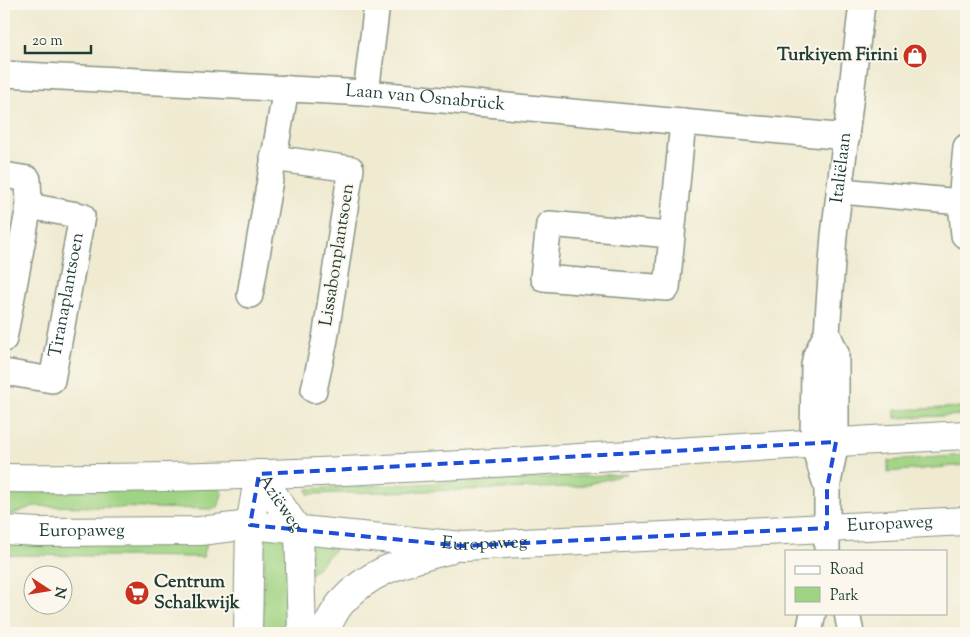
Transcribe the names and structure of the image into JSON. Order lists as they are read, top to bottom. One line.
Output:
{"streets":{"main road":["Aziëweg","Europaweg"],"street":["Laan van Osnabrück","Italiëlaan","Lissabonplantsoen","Tiranaplantsoen"]},"crossings":[["Laan van Osnabrück","Italiëlaan"],["Italiëlaan","Europaweg"],["Aziëweg","Europaweg"]],"places":{"shop":["Turkiyem Firini"],"supermarket":["Centrum Schalkwijk"]},"legend":["Road","Park"],"scale_bar":"20 m","north":"right"}
